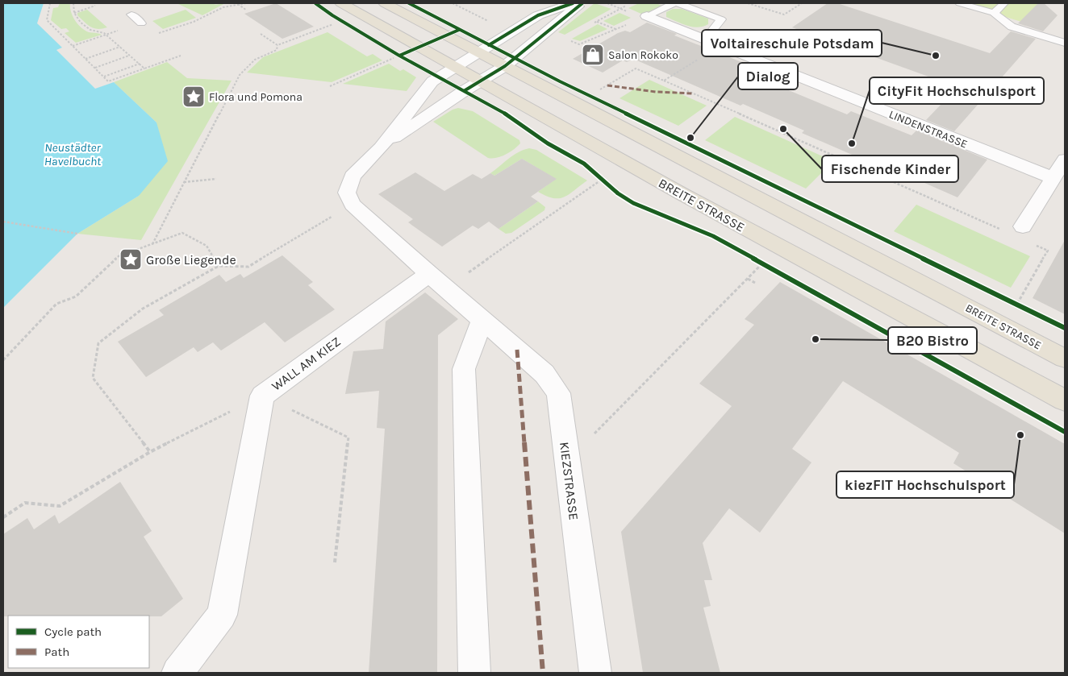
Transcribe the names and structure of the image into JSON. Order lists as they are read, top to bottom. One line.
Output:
{"streets":{"main road":["BREITE STRASSE"],"street":["LINDENSTRASSE","WALL AM KIEZ","KIEZSTRASSE"]},"crossings":[["WALL AM KIEZ","KIEZSTRASSE"]],"water":["Neustädter Havelbucht"],"places":{"shop":["Salon Rokoko"],"other":["Voltaireschule Potsdam","Fischende Kinder","Dialog","CityFit Hochschulsport","B20 Bistro","kiezFIT Hochschulsport"],"place":["Flora und Pomona","Große Liegende"]},"legend":["Cycle path","Path"]}
